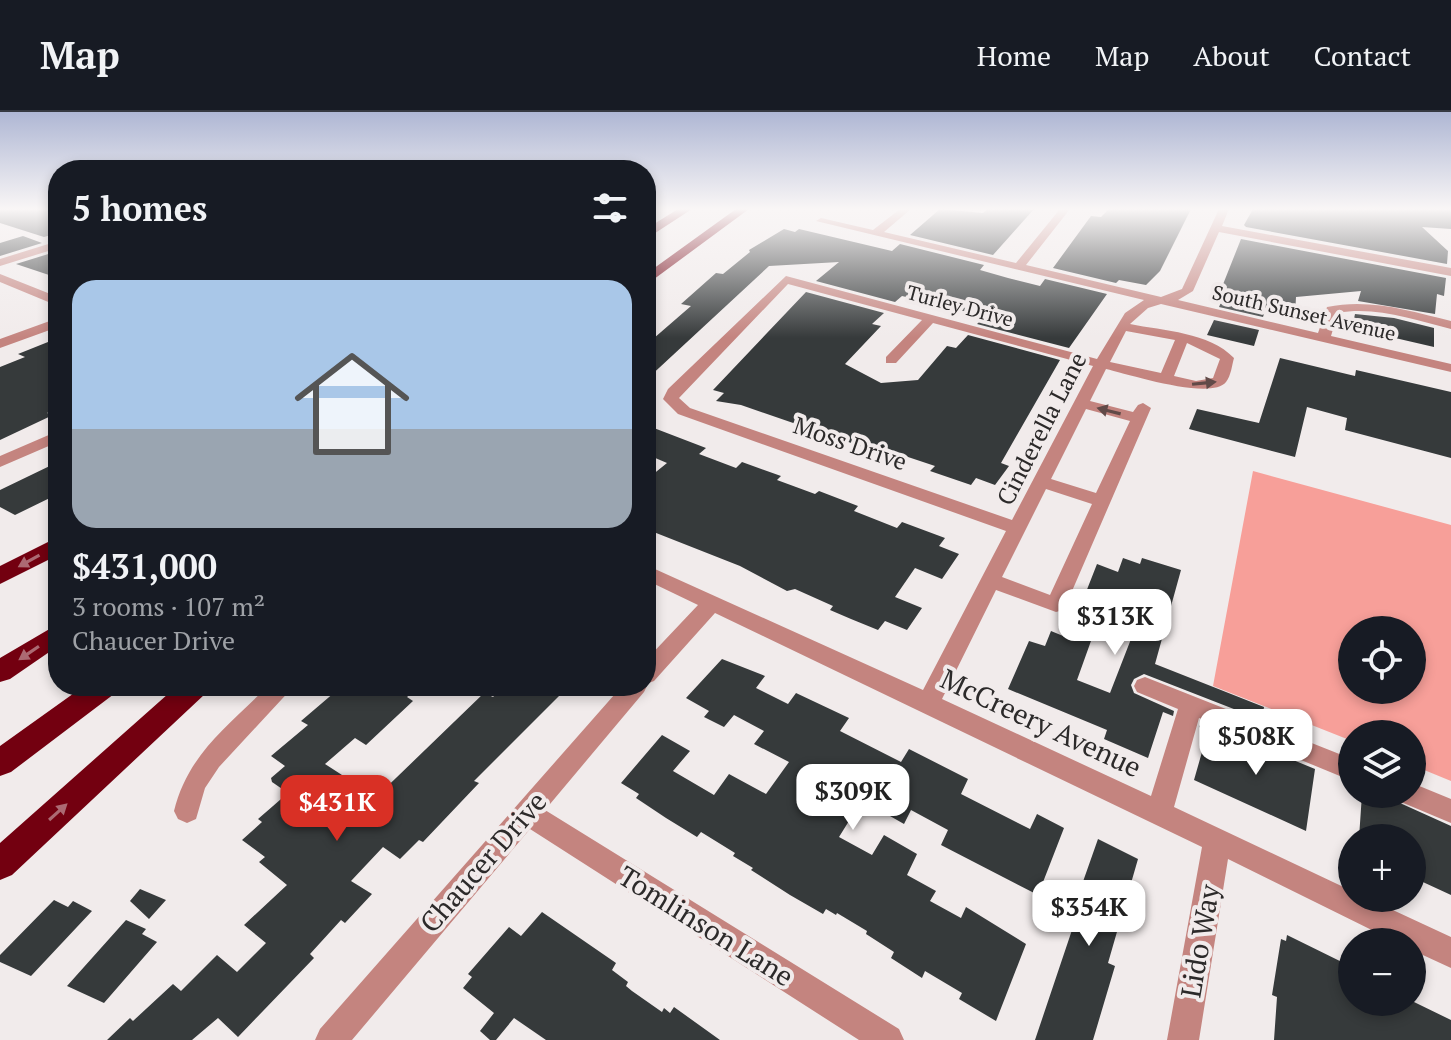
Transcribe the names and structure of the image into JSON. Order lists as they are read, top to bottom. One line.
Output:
{"streets":{"street":["Turley Drive","South Sunset Avenue","Cinderella Lane","Moss Drive","McCreery Avenue","Chaucer Drive","Tomlinson Lane","Lido Way"]},"crossings":[["Turley Drive","Cinderella Lane"],["Turley Drive","Moss Drive"],["South Sunset Avenue","Cinderella Lane"],["Cinderella Lane","Moss Drive"],["Cinderella Lane","McCreery Avenue"],["McCreery Avenue","Lido Way"],["Chaucer Drive","Tomlinson Lane"]],"page":{"header":"Map","nav":["Home","Map","About","Contact"],"heading":"5 homes","list":[{"name":"$431,000","note":"3 rooms · 107 m² · Chaucer Drive"}],"price":["$313K","$508K","$309K","$431K","$354K"],"map_buttons":["+","−"]}}
